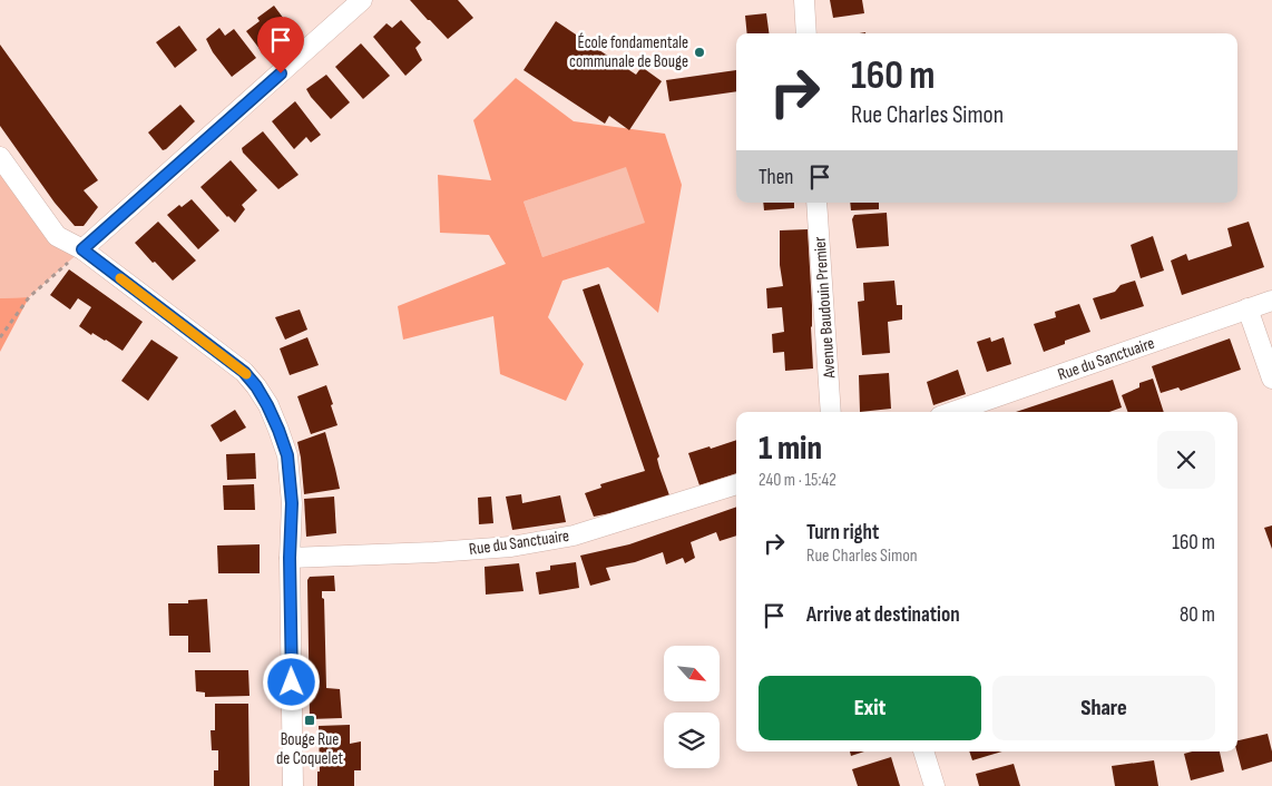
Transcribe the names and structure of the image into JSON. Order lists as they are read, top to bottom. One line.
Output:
{"streets":{"street":["Avenue Baudouin Premier","Rue du Sanctuaire"]},"places":{"other":["École fondamentale communale de Bouge"],"transit":["Bouge Rue de Coquelet"]},"north":"bottom right","page":{"turn":["160 m","Rue Charles Simon"],"then":"Then","heading":["1 min","240 m · 15:42"],"list":[{"name":"Turn right","note":"Rue Charles Simon","value":"160 m"},{"name":"Arrive at destination","value":"80 m"}],"buttons":["Exit","Share"]}}
